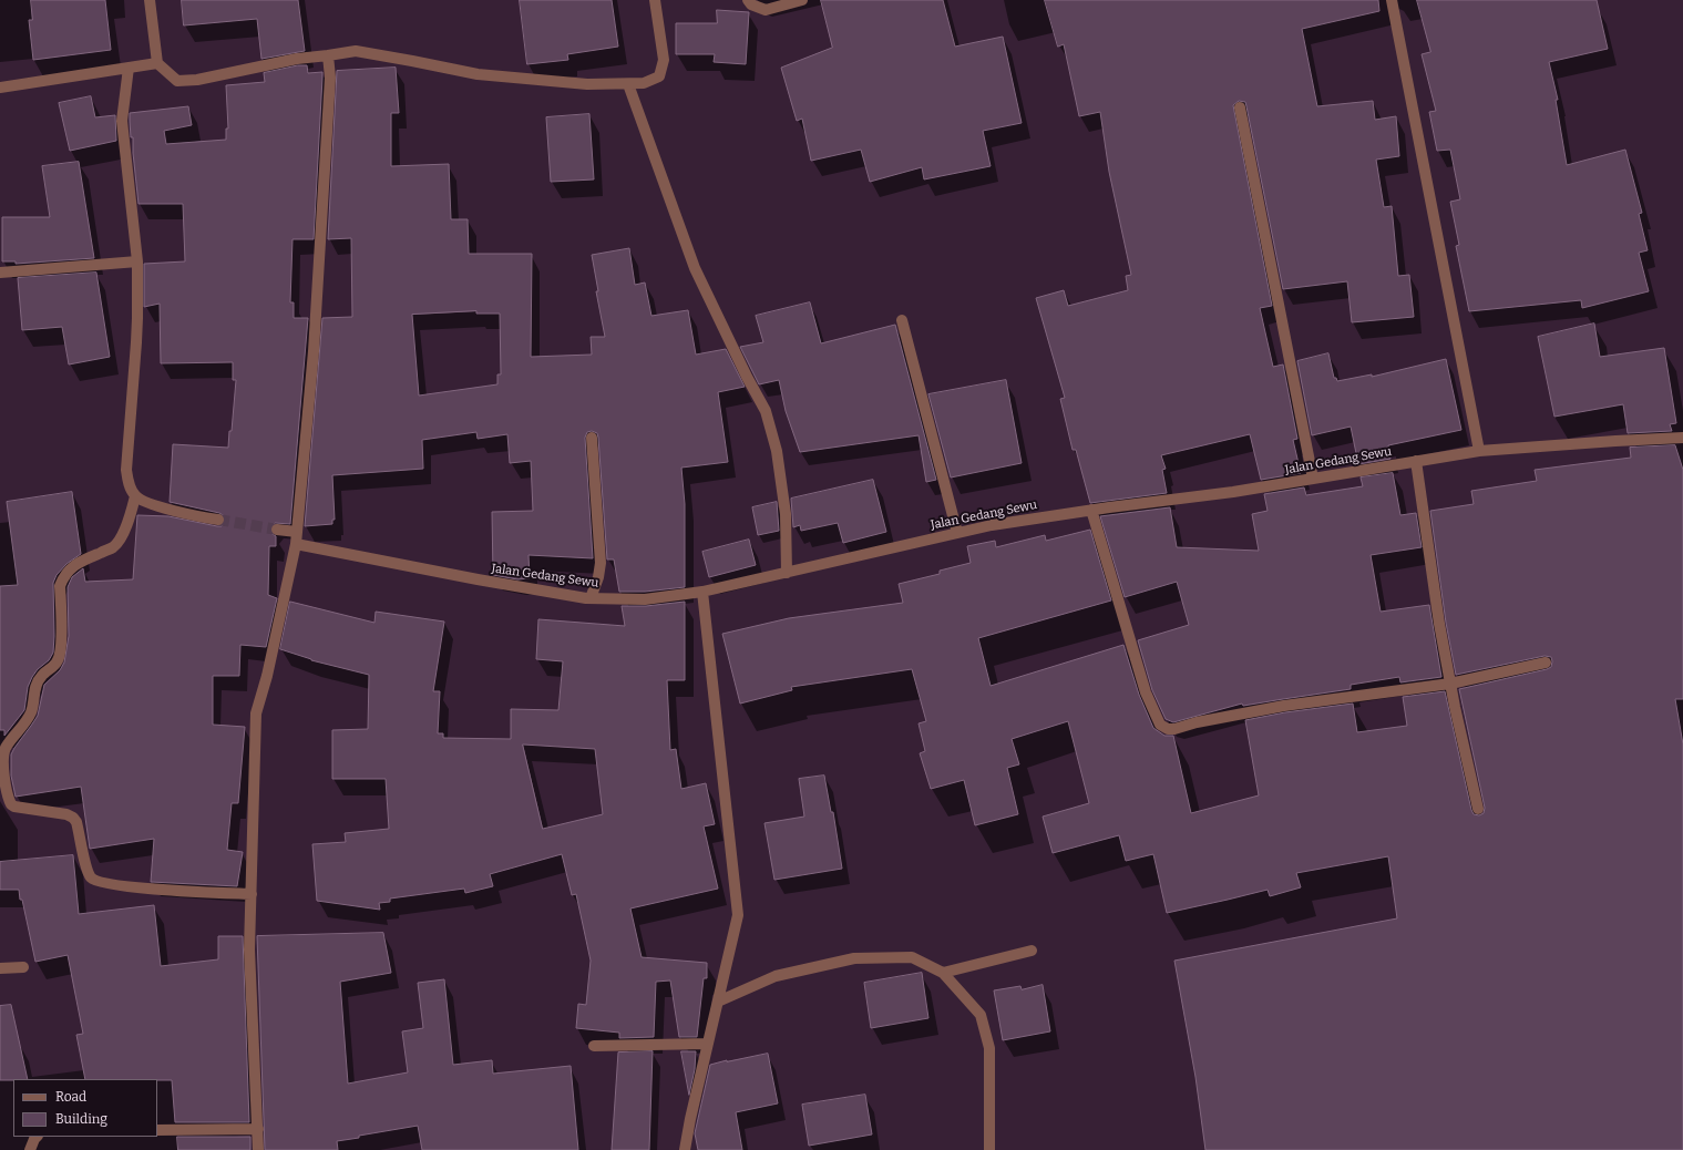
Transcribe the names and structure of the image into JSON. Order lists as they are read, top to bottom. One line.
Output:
{"streets":{"street":["Jalan Gedang Sewu"]},"legend":["Road","Building"]}
